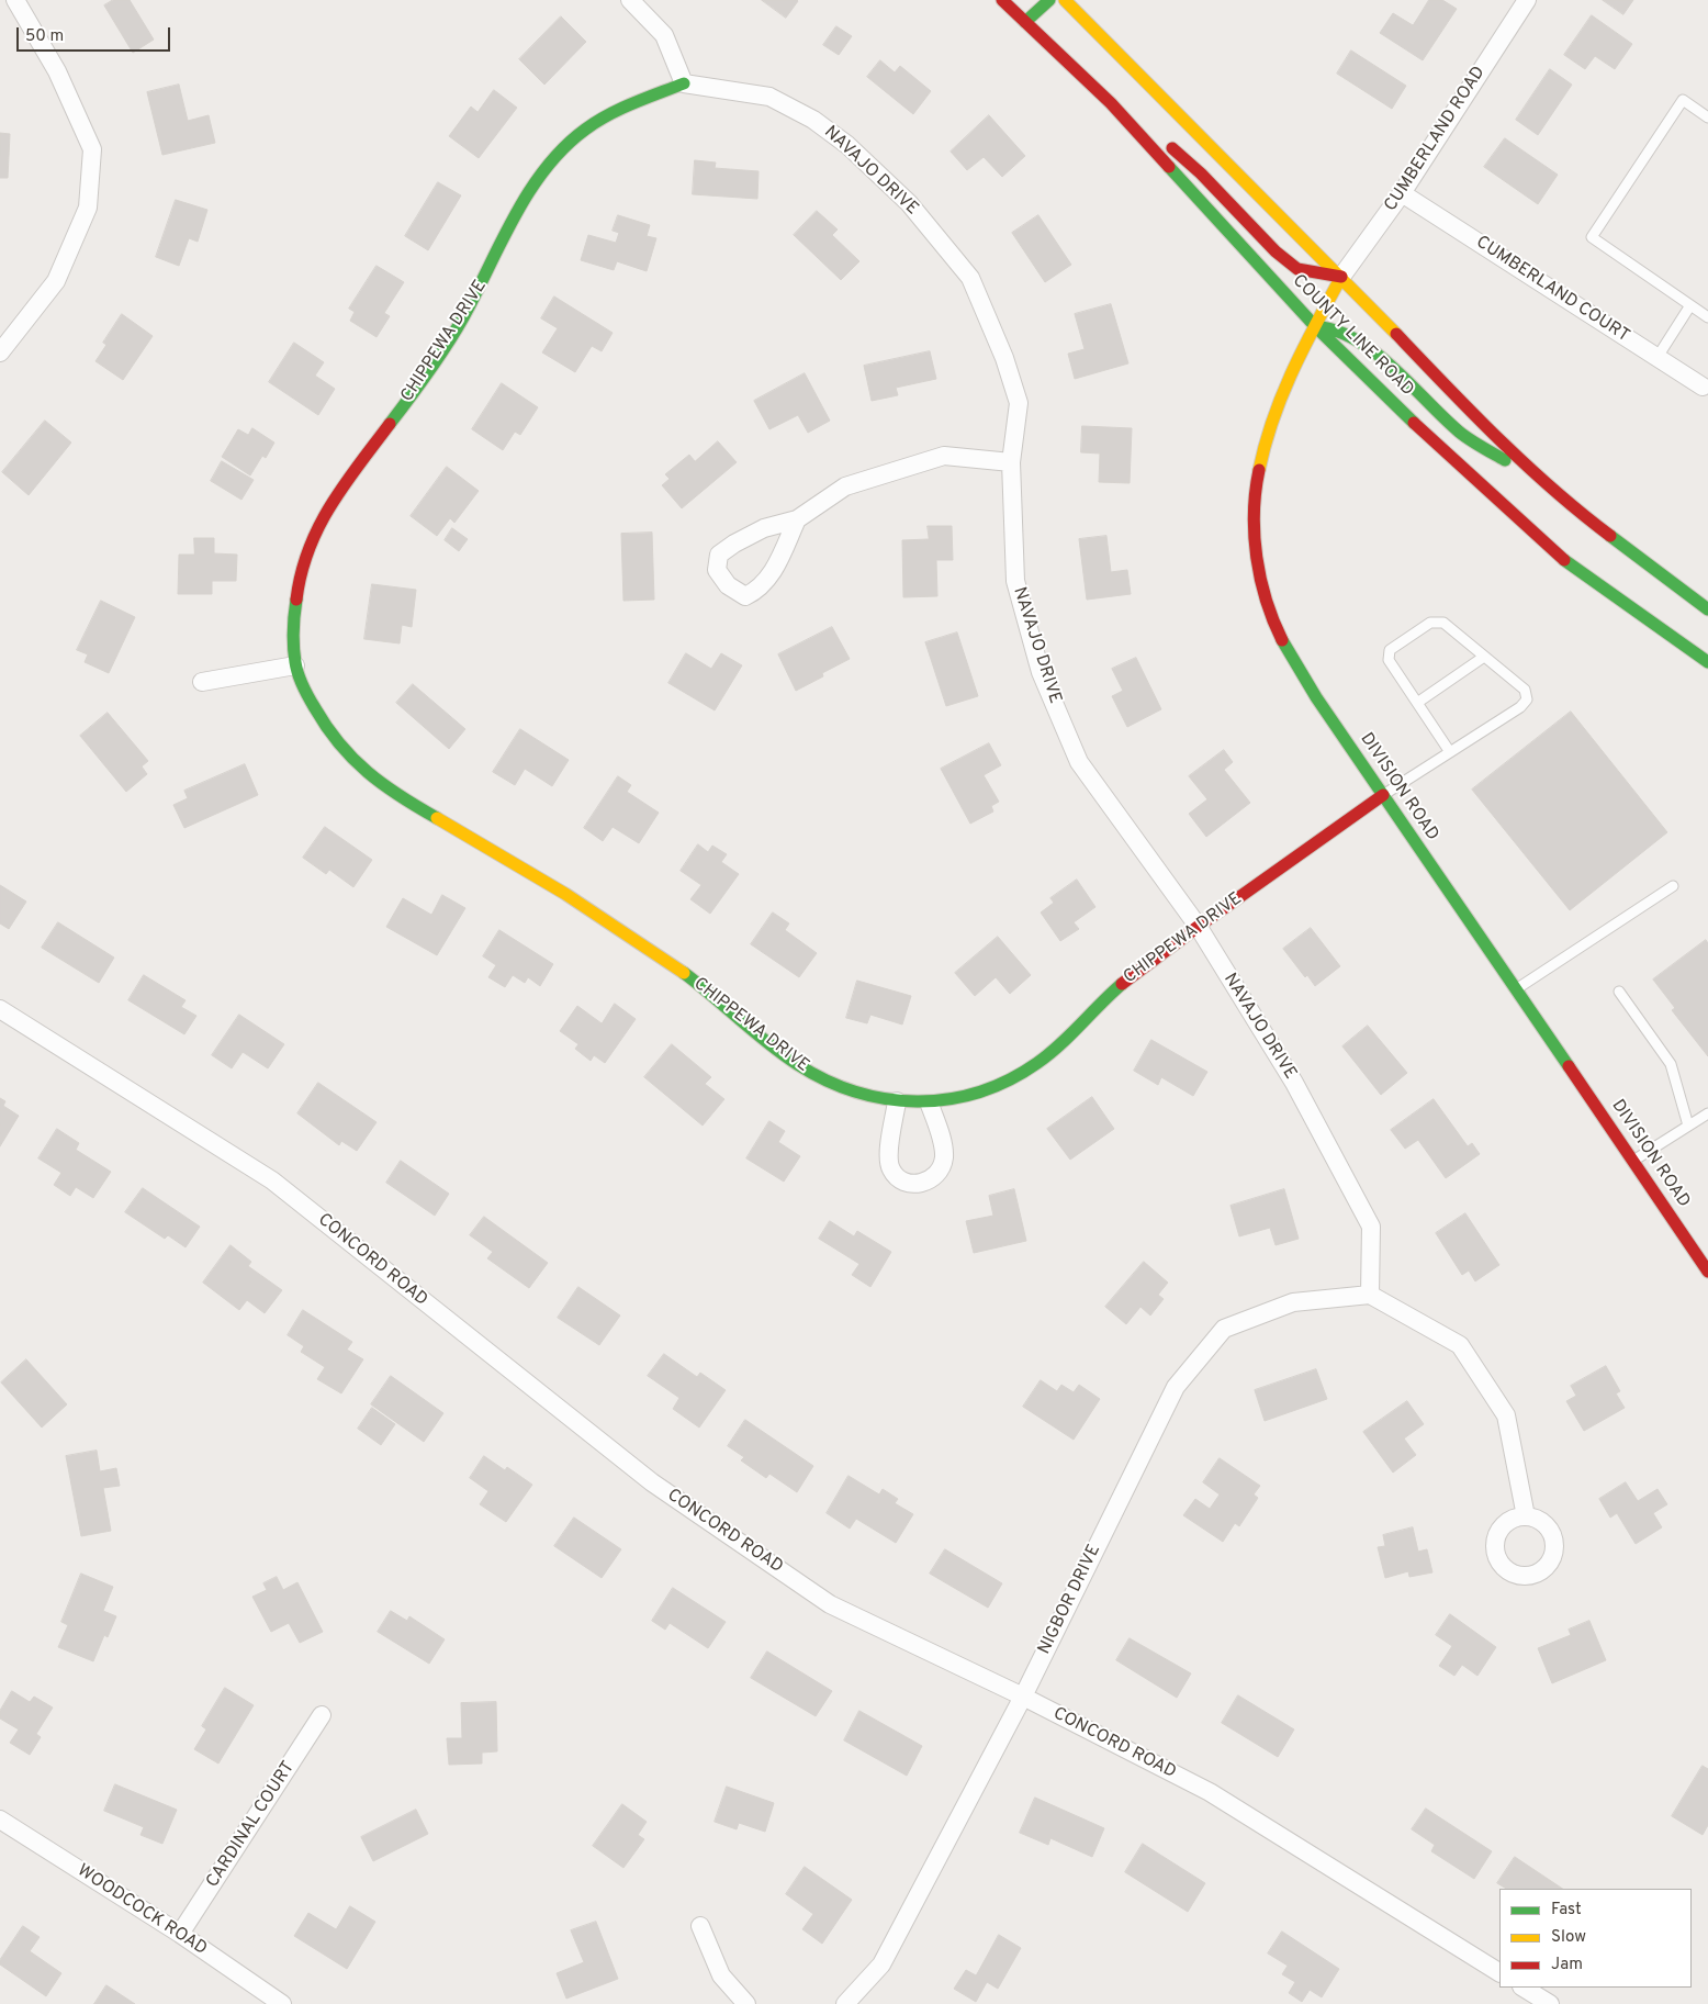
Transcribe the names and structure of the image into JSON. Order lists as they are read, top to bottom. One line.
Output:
{"streets":{"street":["CUMBERLAND ROAD","NAVAJO DRIVE","CUMBERLAND COURT","COUNTY LINE ROAD","CHIPPEWA DRIVE","DIVISION ROAD","CONCORD ROAD","NIGBOR DRIVE","CARDINAL COURT","WOODCOCK ROAD"]},"crossings":[["CUMBERLAND ROAD","CUMBERLAND COURT"],["CUMBERLAND ROAD","COUNTY LINE ROAD"],["CUMBERLAND ROAD","DIVISION ROAD"],["NAVAJO DRIVE","CHIPPEWA DRIVE"],["NAVAJO DRIVE","NIGBOR DRIVE"],["COUNTY LINE ROAD","DIVISION ROAD"],["CHIPPEWA DRIVE","DIVISION ROAD"],["CONCORD ROAD","NIGBOR DRIVE"],["CARDINAL COURT","WOODCOCK ROAD"]],"legend":["Fast","Slow","Jam"],"scale_bar":"50 m"}
